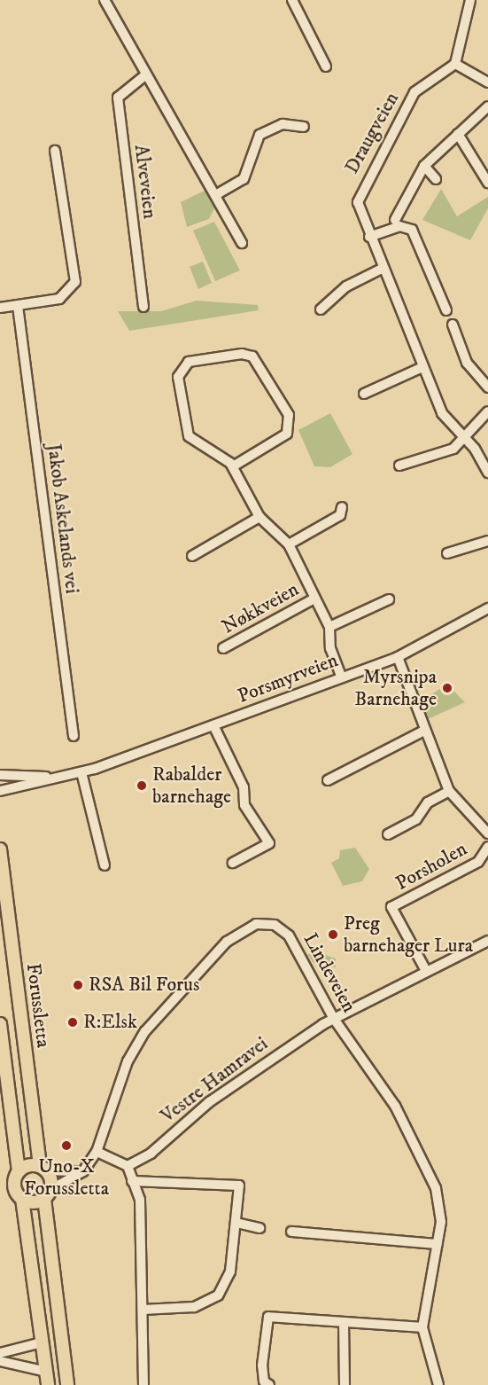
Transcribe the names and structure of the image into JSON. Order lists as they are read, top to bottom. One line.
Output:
{"streets":{"main road":["Forussletta"],"street":["Draugveien","Alveveien","Jakob Askelands vei","Nøkkveien","Porsmyrveien","Porsholen","Lindeveien","Vestre Hamravei"]},"crossings":[["Nøkkveien","Porsmyrveien"],["Porsmyrveien","Porsholen"],["Porsholen","Vestre Hamravei"],["Lindeveien","Vestre Hamravei"]],"places":["Myrsnipa Barnehage","Rabalder barnehage","Preg barnehager Lura","RSA Bil Forus","R:Elsk","Uno-X Forussletta"]}
